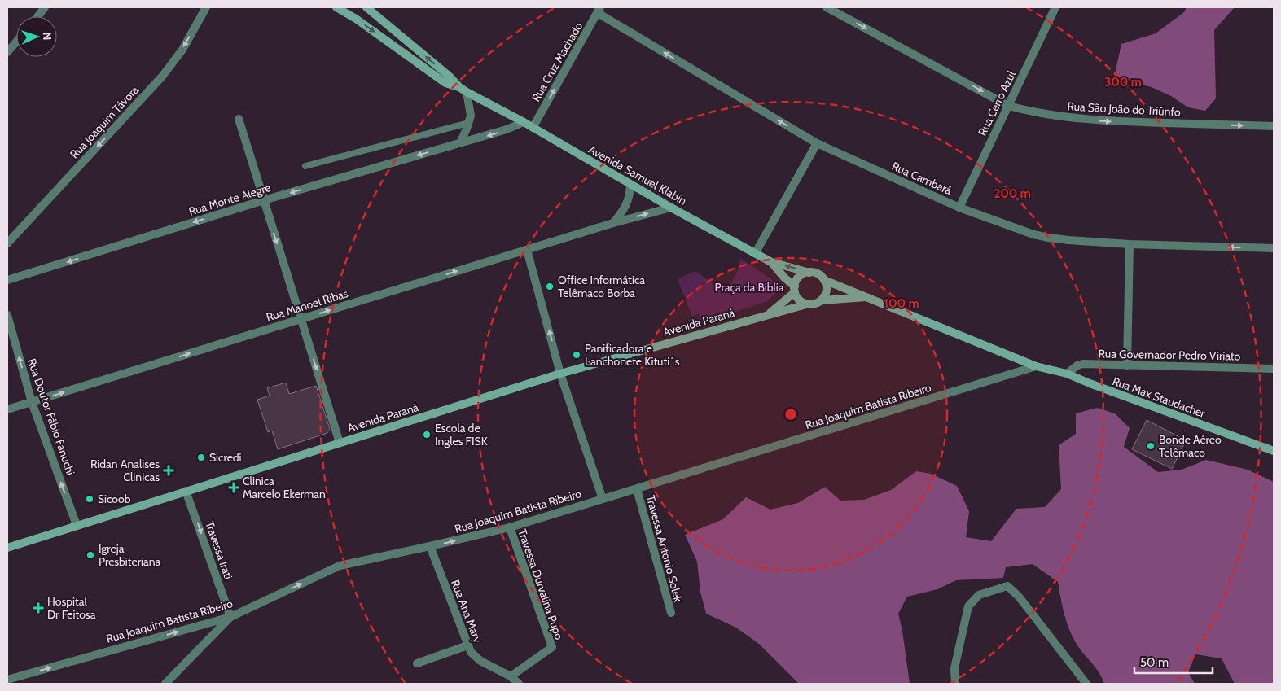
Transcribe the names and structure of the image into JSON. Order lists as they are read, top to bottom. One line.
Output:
{"streets":{"main road":["Avenida Samuel Klabin","Avenida Paraná","Rua Max Staudacher"],"street":["Rua Cruz Machado","Rua Cerro Azul","Rua São João do Triúnfo","Rua Joaquim Távora","Rua Cambará","Rua Monte Alegre","Rua Manoel Ribas","Rua Governador Pedro Viriato","Rua Joaquim Batista Ribeiro","Rua Doutor Fábio Fanuchi","Travessa Antonio Solek","Travessa Irati","Travessa Durvalina Pupo","Rua Ana Mary"]},"crossings":[["Rua Cruz Machado","Avenida Samuel Klabin"],["Rua Cruz Machado","Rua Cambará"],["Rua Cerro Azul","Rua São João do Triúnfo"],["Rua Cerro Azul","Rua Cambará"],["Avenida Samuel Klabin","Rua Monte Alegre"],["Avenida Samuel Klabin","Rua Manoel Ribas"],["Avenida Samuel Klabin","Avenida Paraná"],["Rua Manoel Ribas","Rua Doutor Fábio Fanuchi"],["Avenida Paraná","Rua Doutor Fábio Fanuchi"],["Avenida Paraná","Travessa Irati"],["Rua Governador Pedro Viriato","Rua Max Staudacher"],["Rua Max Staudacher","Rua Joaquim Batista Ribeiro"],["Rua Joaquim Batista Ribeiro","Travessa Antonio Solek"],["Rua Joaquim Batista Ribeiro","Travessa Irati"],["Rua Joaquim Batista Ribeiro","Travessa Durvalina Pupo"],["Rua Joaquim Batista Ribeiro","Rua Ana Mary"],["Travessa Durvalina Pupo","Rua Ana Mary"]],"one_way":["Rua Cruz Machado","Rua São João do Triúnfo","Rua Joaquim Távora","Rua Cambará","Rua Monte Alegre","Rua Manoel Ribas","Rua Joaquim Batista Ribeiro","Rua Doutor Fábio Fanuchi","Travessa Irati"],"parks":["Praça da Biblia"],"places":{"other":["Office Informática Telêmaco Borba","Panificadora e Lanchonete Kituti´s","Escola de Ingles FISK","Bonde Aéreo Telêmaco","Sicredi","Sicoob","Igreja Presbiteriana"],"health":["Ridan Analises Clinicas","Clinica Marcelo Ekerman","Hospital Dr Feitosa"]},"scale_bar":"50 m","north":"right","rings":["300 m","200 m","100 m"]}
